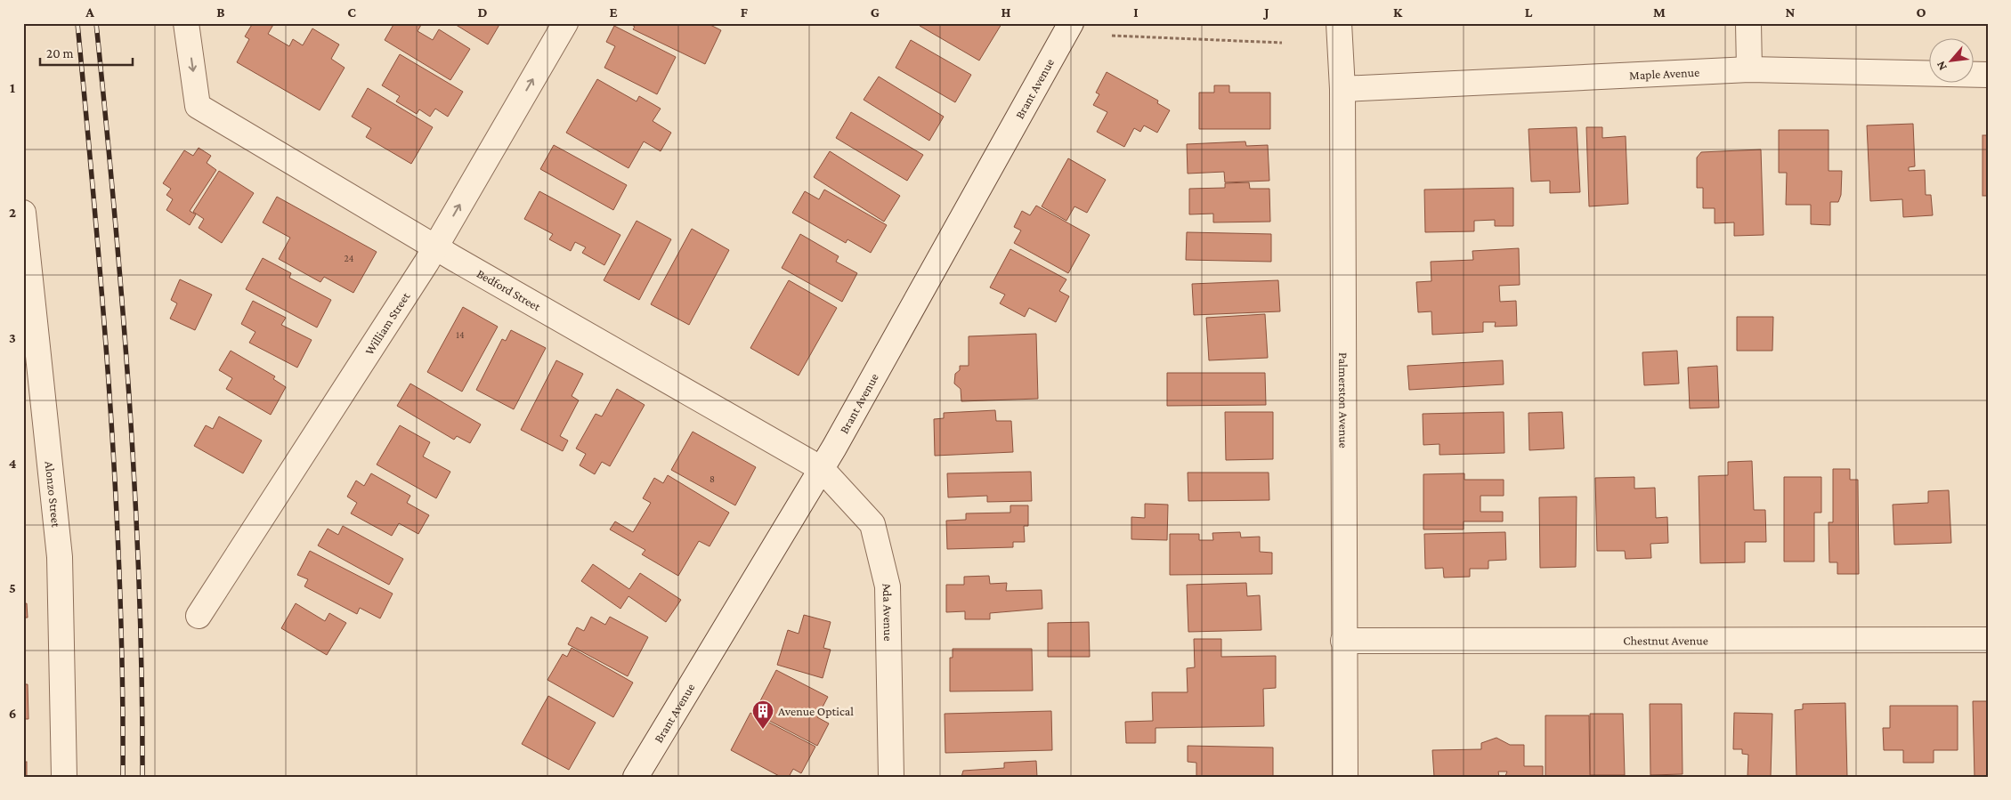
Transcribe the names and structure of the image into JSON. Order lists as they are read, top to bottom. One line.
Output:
{"streets":{"street":["Maple Avenue","Brant Avenue","Bedford Street","William Street","Palmerston Avenue","Alonzo Street","Ada Avenue","Chestnut Avenue"]},"crossings":[["Maple Avenue","Palmerston Avenue"],["Brant Avenue","Bedford Street"],["Brant Avenue","Ada Avenue"],["Bedford Street","William Street"],["Bedford Street","Ada Avenue"],["Palmerston Avenue","Chestnut Avenue"]],"one_way":["Bedford Street","William Street"],"places":{"building":["Avenue Optical"]},"house_numbers":["24","14","8"],"scale_bar":"20 m","north":"bottom left","grid":{"columns":["A","B","C","D","E","F","G","H","I","J","K","L","M","N","O"],"rows":["1","2","3","4","5","6"]}}
